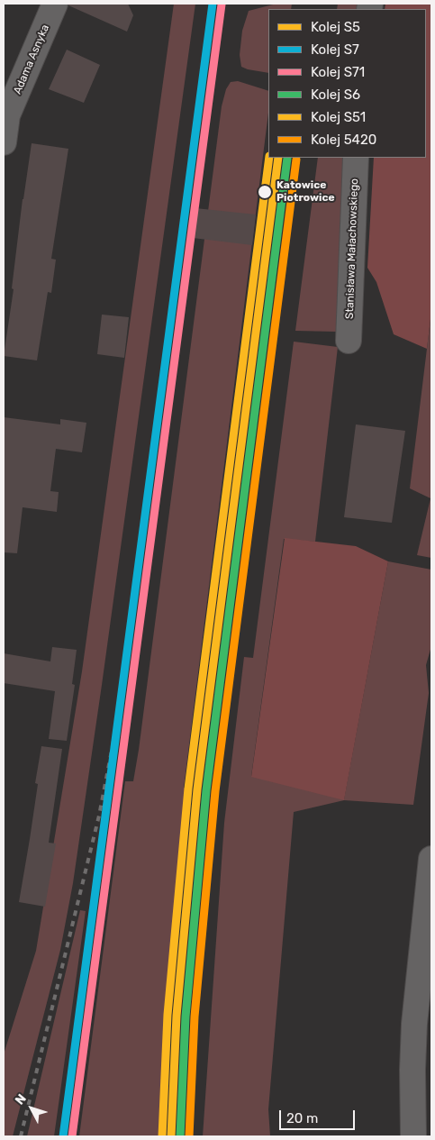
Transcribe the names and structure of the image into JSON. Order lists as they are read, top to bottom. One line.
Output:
{"streets":{"street":["Adama Asnyka","Stanisława Małachowskiego"]},"places":["Katowice Piotrowice"],"lines":["rail line S7","rail line S71","rail line S5","rail line S6","rail line S51","rail line 5420"],"legend":["Kolej S5","Kolej S7","Kolej S71","Kolej S6","Kolej S51","Kolej 5420"],"scale_bar":"20 m","north":"top left"}
